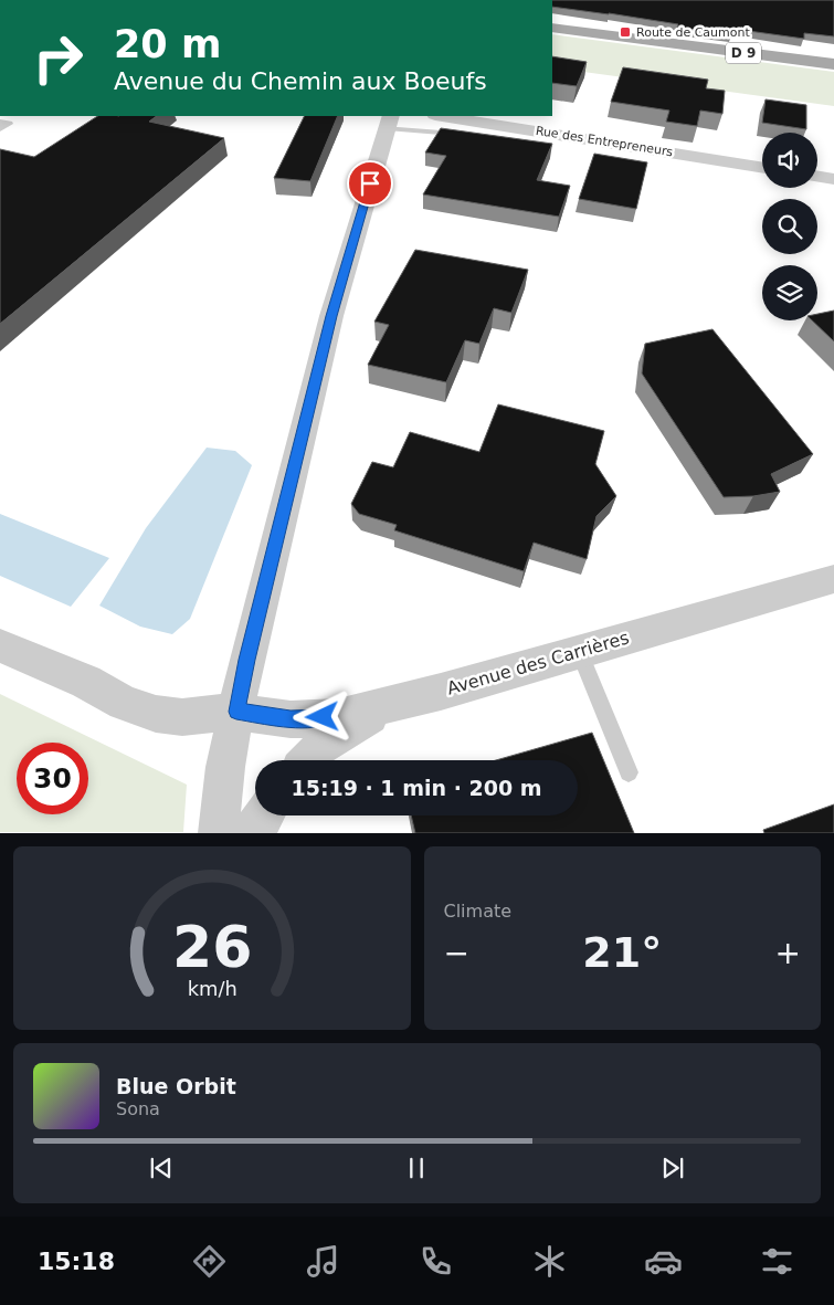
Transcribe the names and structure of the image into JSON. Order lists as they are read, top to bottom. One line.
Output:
{"streets":{"main road":["D 9"],"street":["Rue des Entrepreneurs","Avenue des Carrières"]},"places":{"transit":["Route de Caumont"]},"page":{"turn":["20 m","Avenue du Chemin aux Boeufs"],"limit":"30","trip":"15:19 · 1 min · 200 m","tile":"Climate","heat":["−","21°","+"],"song":["Blue Orbit","Sona"],"tabs":"15:18","gauge":["26","km/h"]}}
